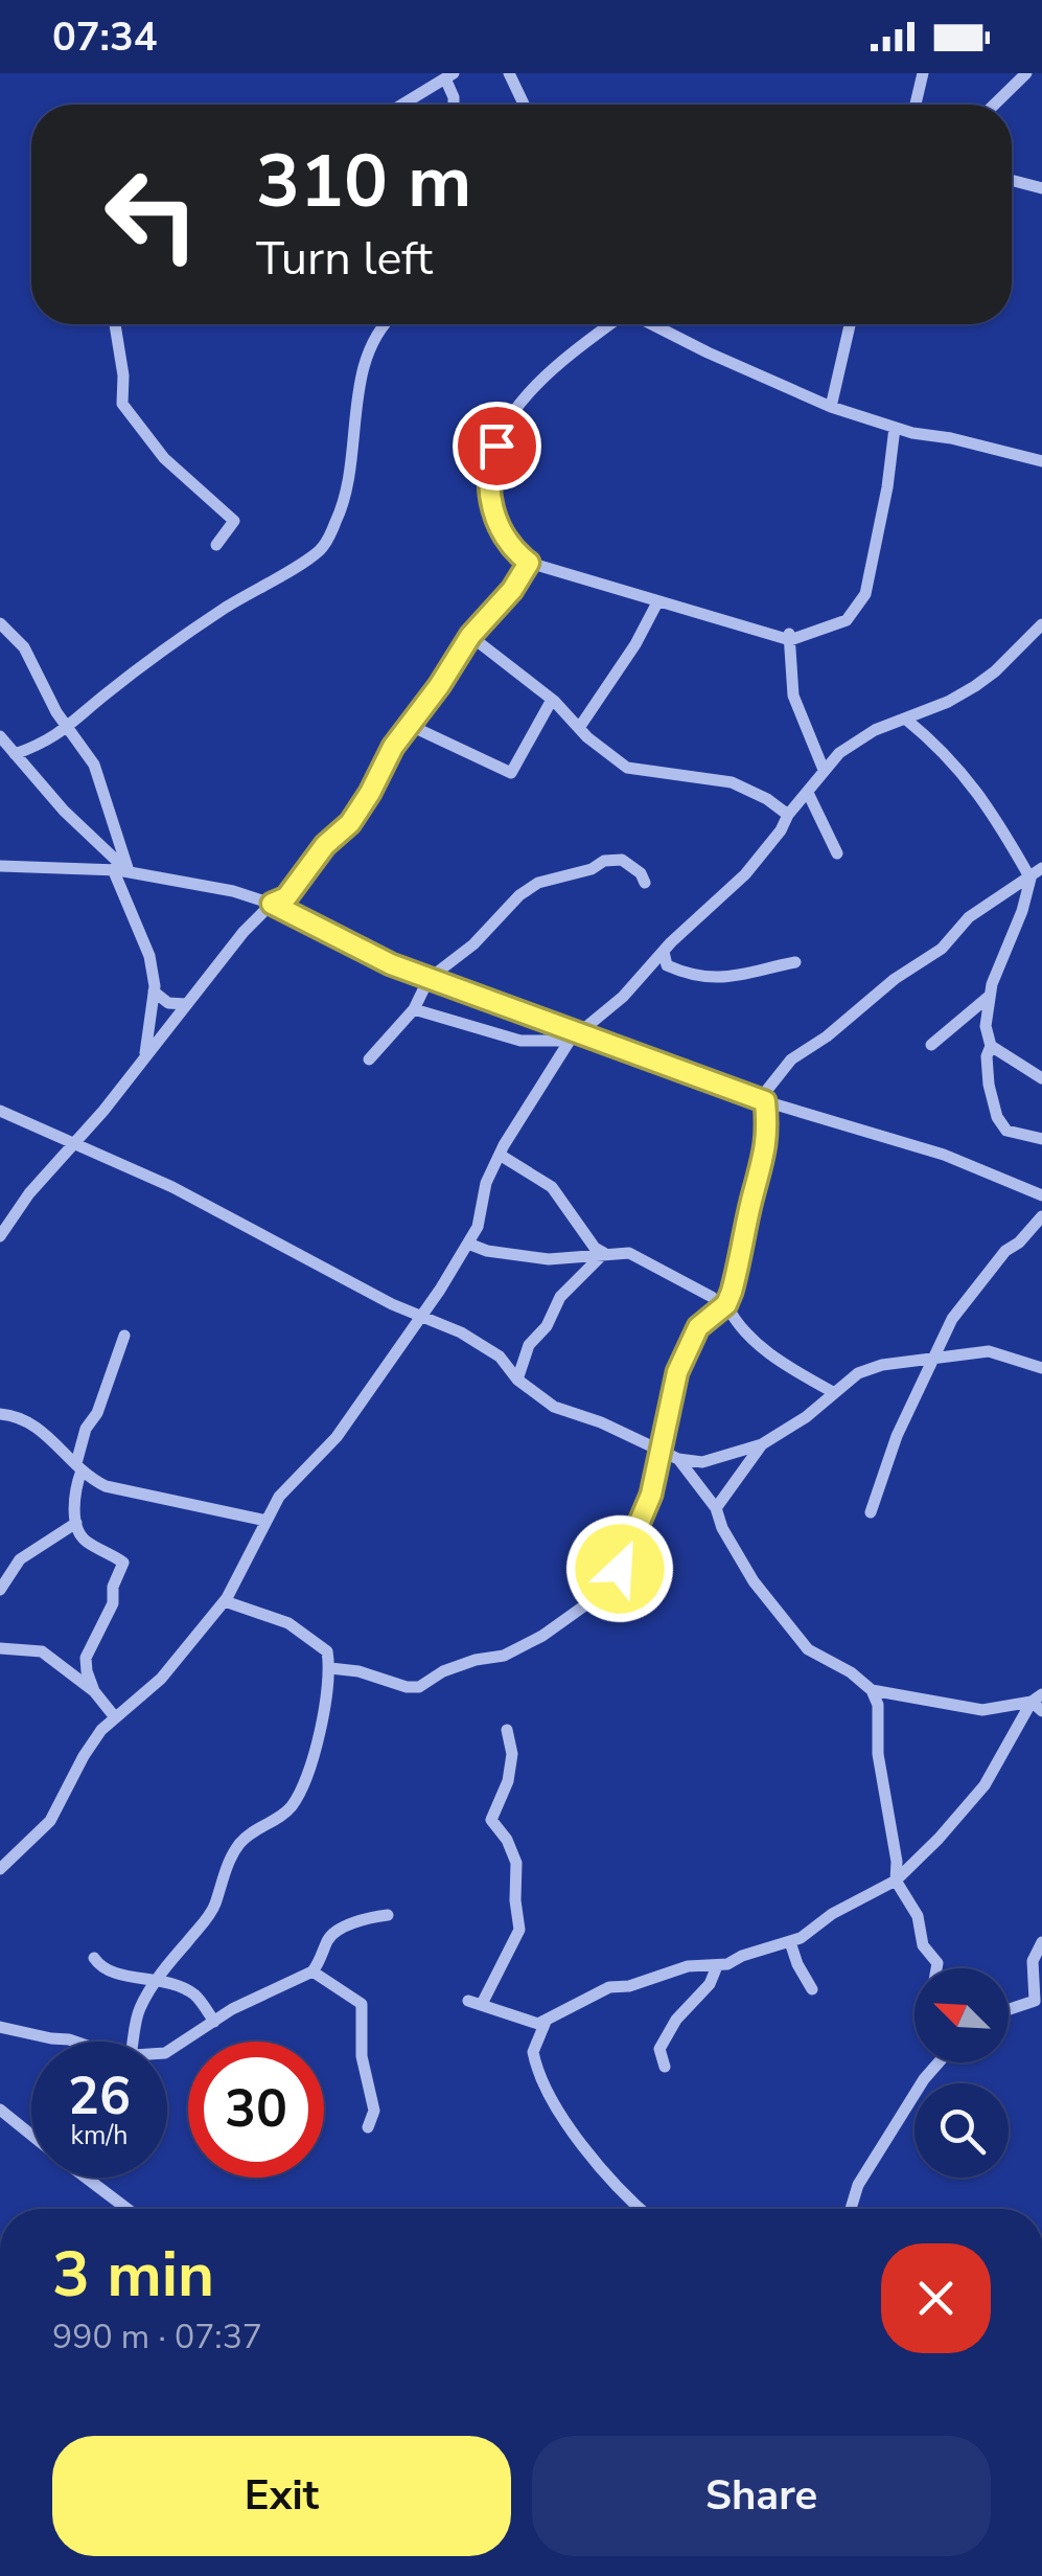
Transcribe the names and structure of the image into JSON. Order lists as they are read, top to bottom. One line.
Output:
{"north":"top left","page":{"status":"07:34","turn":["310 m","Turn left"],"speed":"26 km/h","limit":"30","heading":["3 min","990 m · 07:37"],"buttons":["Exit","Share"]}}
